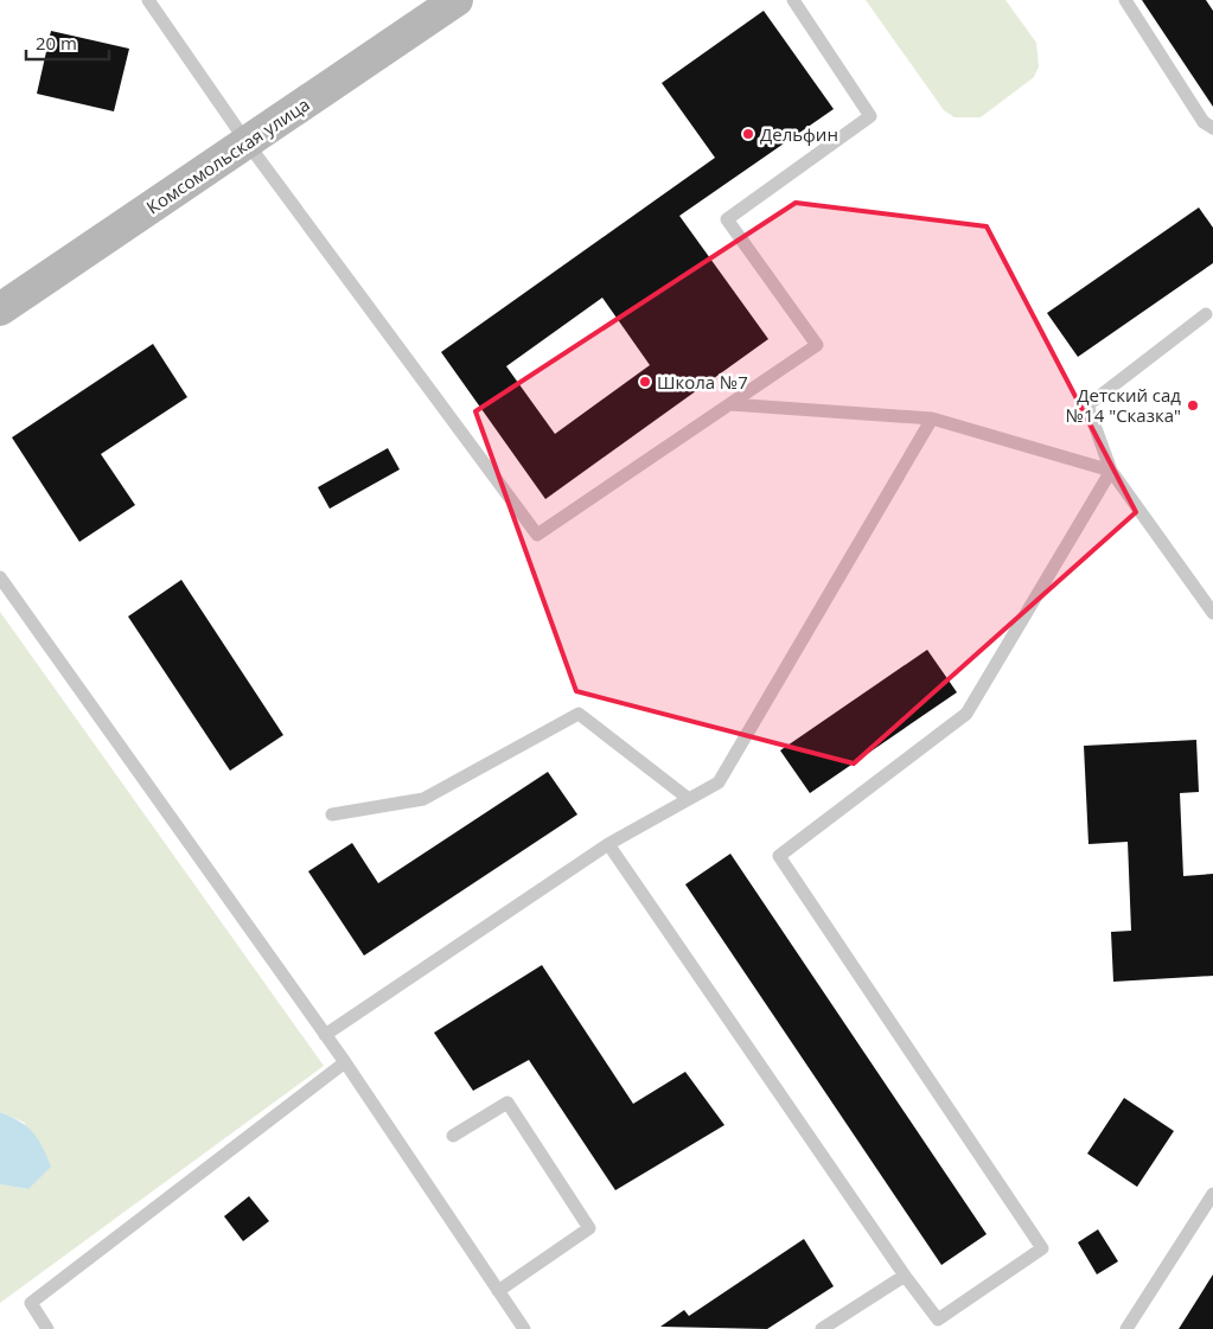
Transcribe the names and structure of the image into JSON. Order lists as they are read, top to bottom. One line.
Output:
{"streets":{"main road":["Комсомольская улица"]},"places":["Дельфин","Школа №7","Детский сад №14 \"Сказка\""],"scale_bar":"20 m"}
